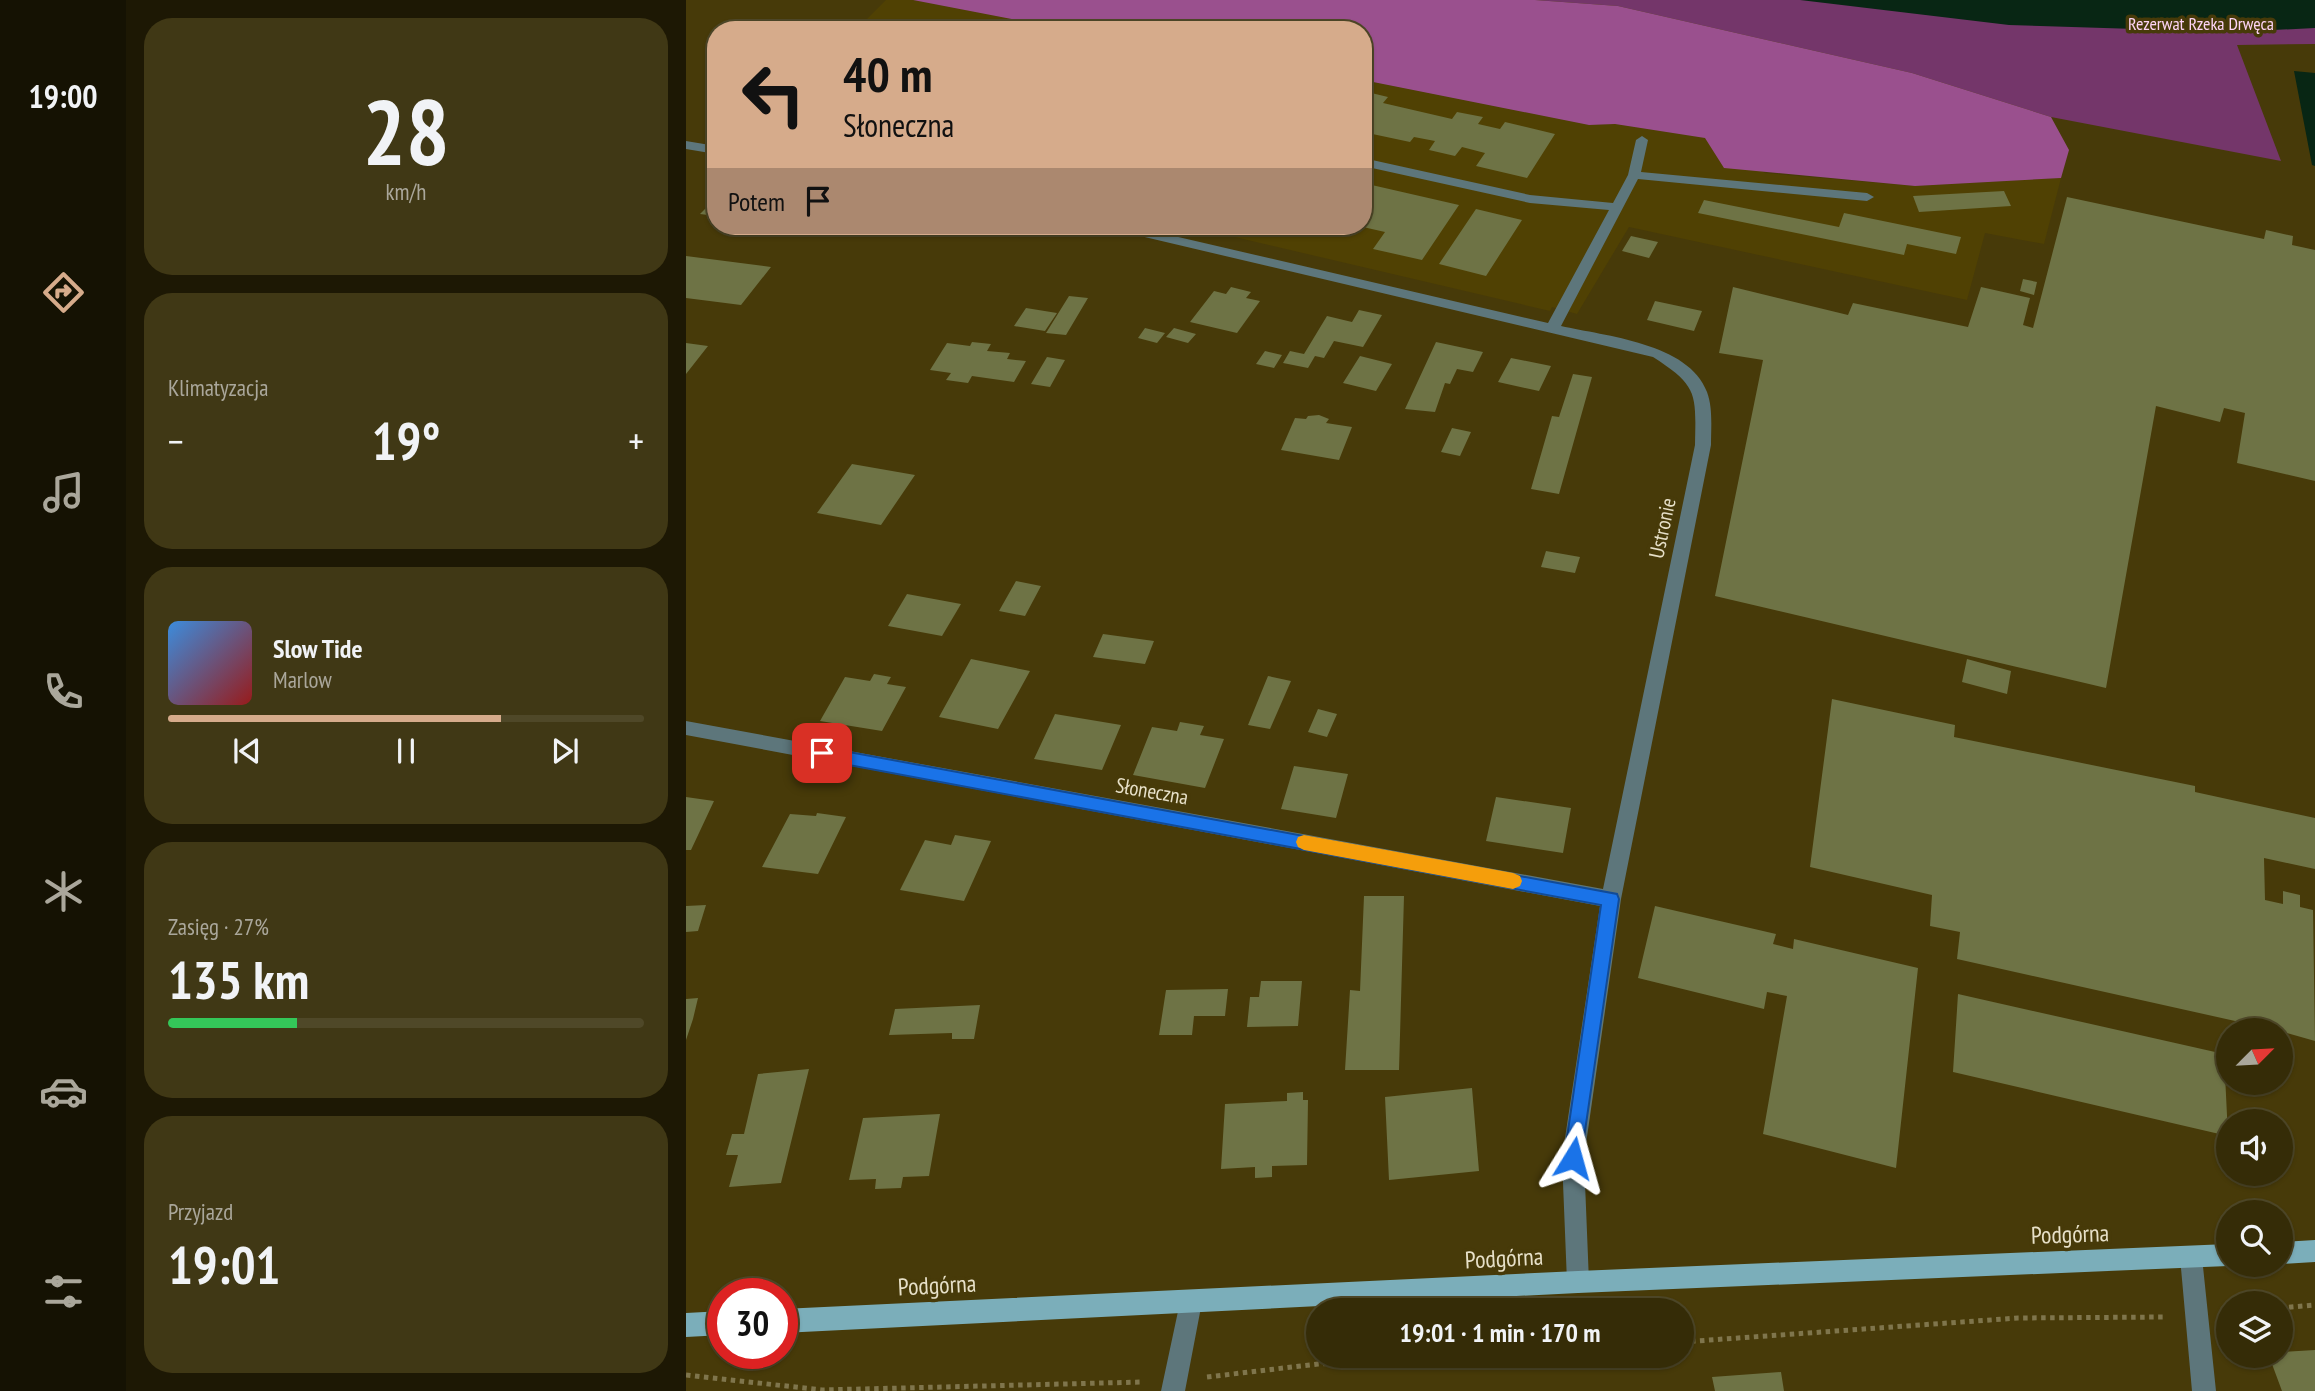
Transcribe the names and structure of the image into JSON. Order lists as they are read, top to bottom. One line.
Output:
{"streets":{"main road":["Podgórna"],"street":["Ustronie","Słoneczna"]},"crossings":[["Ustronie","Słoneczna"],["Ustronie","Podgórna"]],"parks":["Rezerwat Rzeka Drwęca"],"north":"top right","page":{"tabs":"19:00","tile":[["28","km/h"],"Klimatyzacja",["Zasięg · 27%","135 km"],["Przyjazd","19:01"]],"turn":["40 m","Słoneczna"],"then":"Potem","heat":["−","19°","+"],"song":["Slow Tide","Marlow"],"limit":"30","trip":"19:01 · 1 min · 170 m"}}
